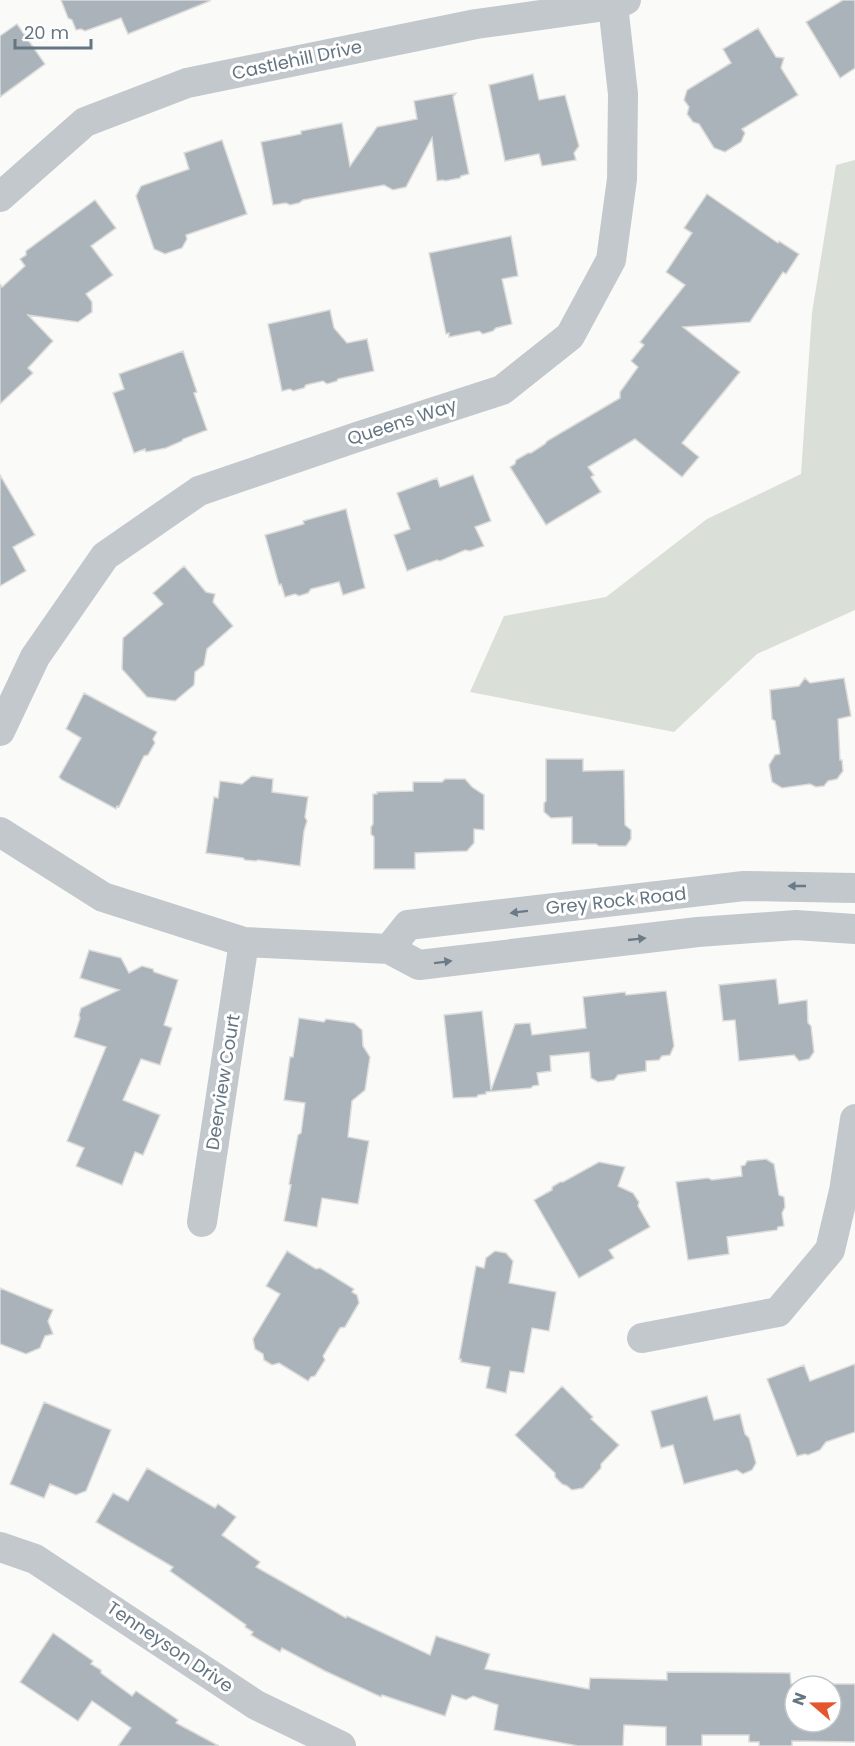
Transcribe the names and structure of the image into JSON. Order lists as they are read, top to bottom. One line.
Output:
{"streets":{"street":["Castlehill Drive","Queens Way","Grey Rock Road","Deerview Court","Tenneyson Drive"]},"crossings":[["Castlehill Drive","Queens Way"]],"scale_bar":"20 m","north":"left"}
